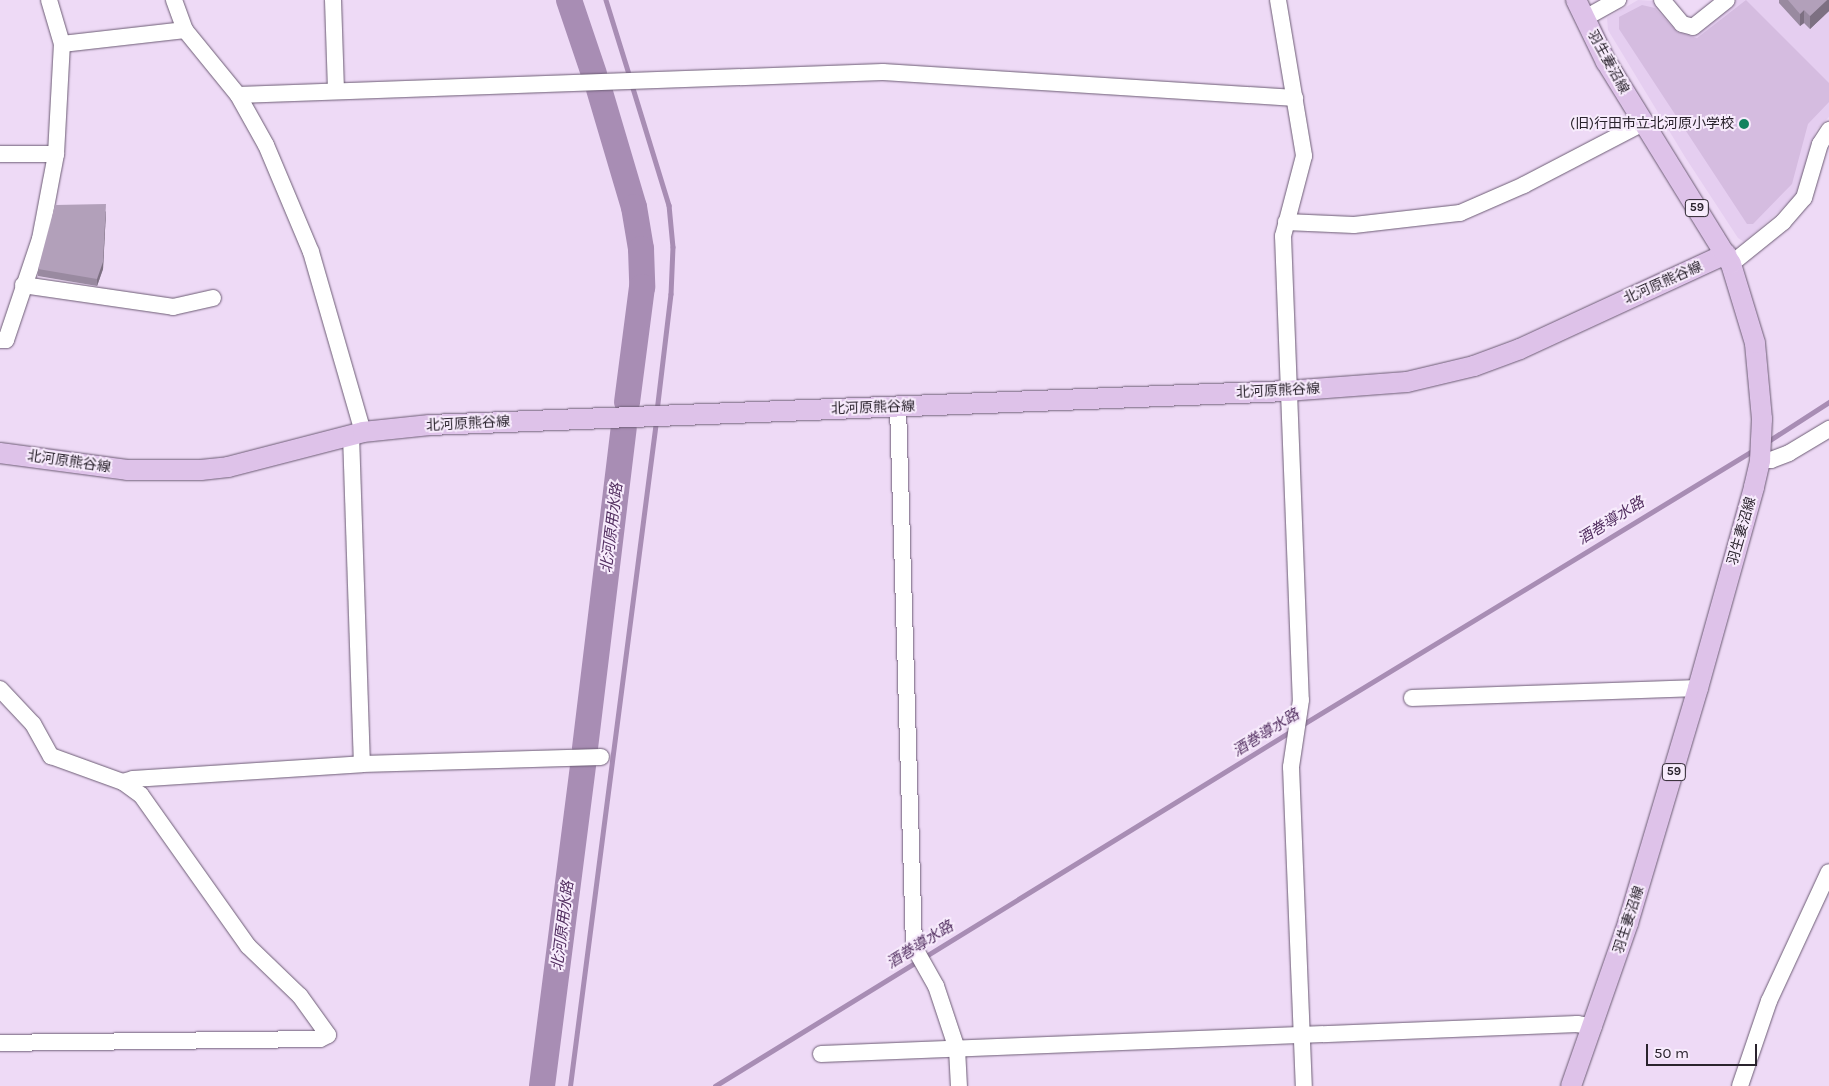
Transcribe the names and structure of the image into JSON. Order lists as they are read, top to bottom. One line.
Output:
{"streets":{"main road":["羽生妻沼線","59","北河原熊谷線"]},"crossings":[["羽生妻沼線","北河原熊谷線"]],"water":["酒巻導水路","北河原用水路"],"places":["(旧)行田市立北河原小学校"],"scale_bar":"50 m"}
